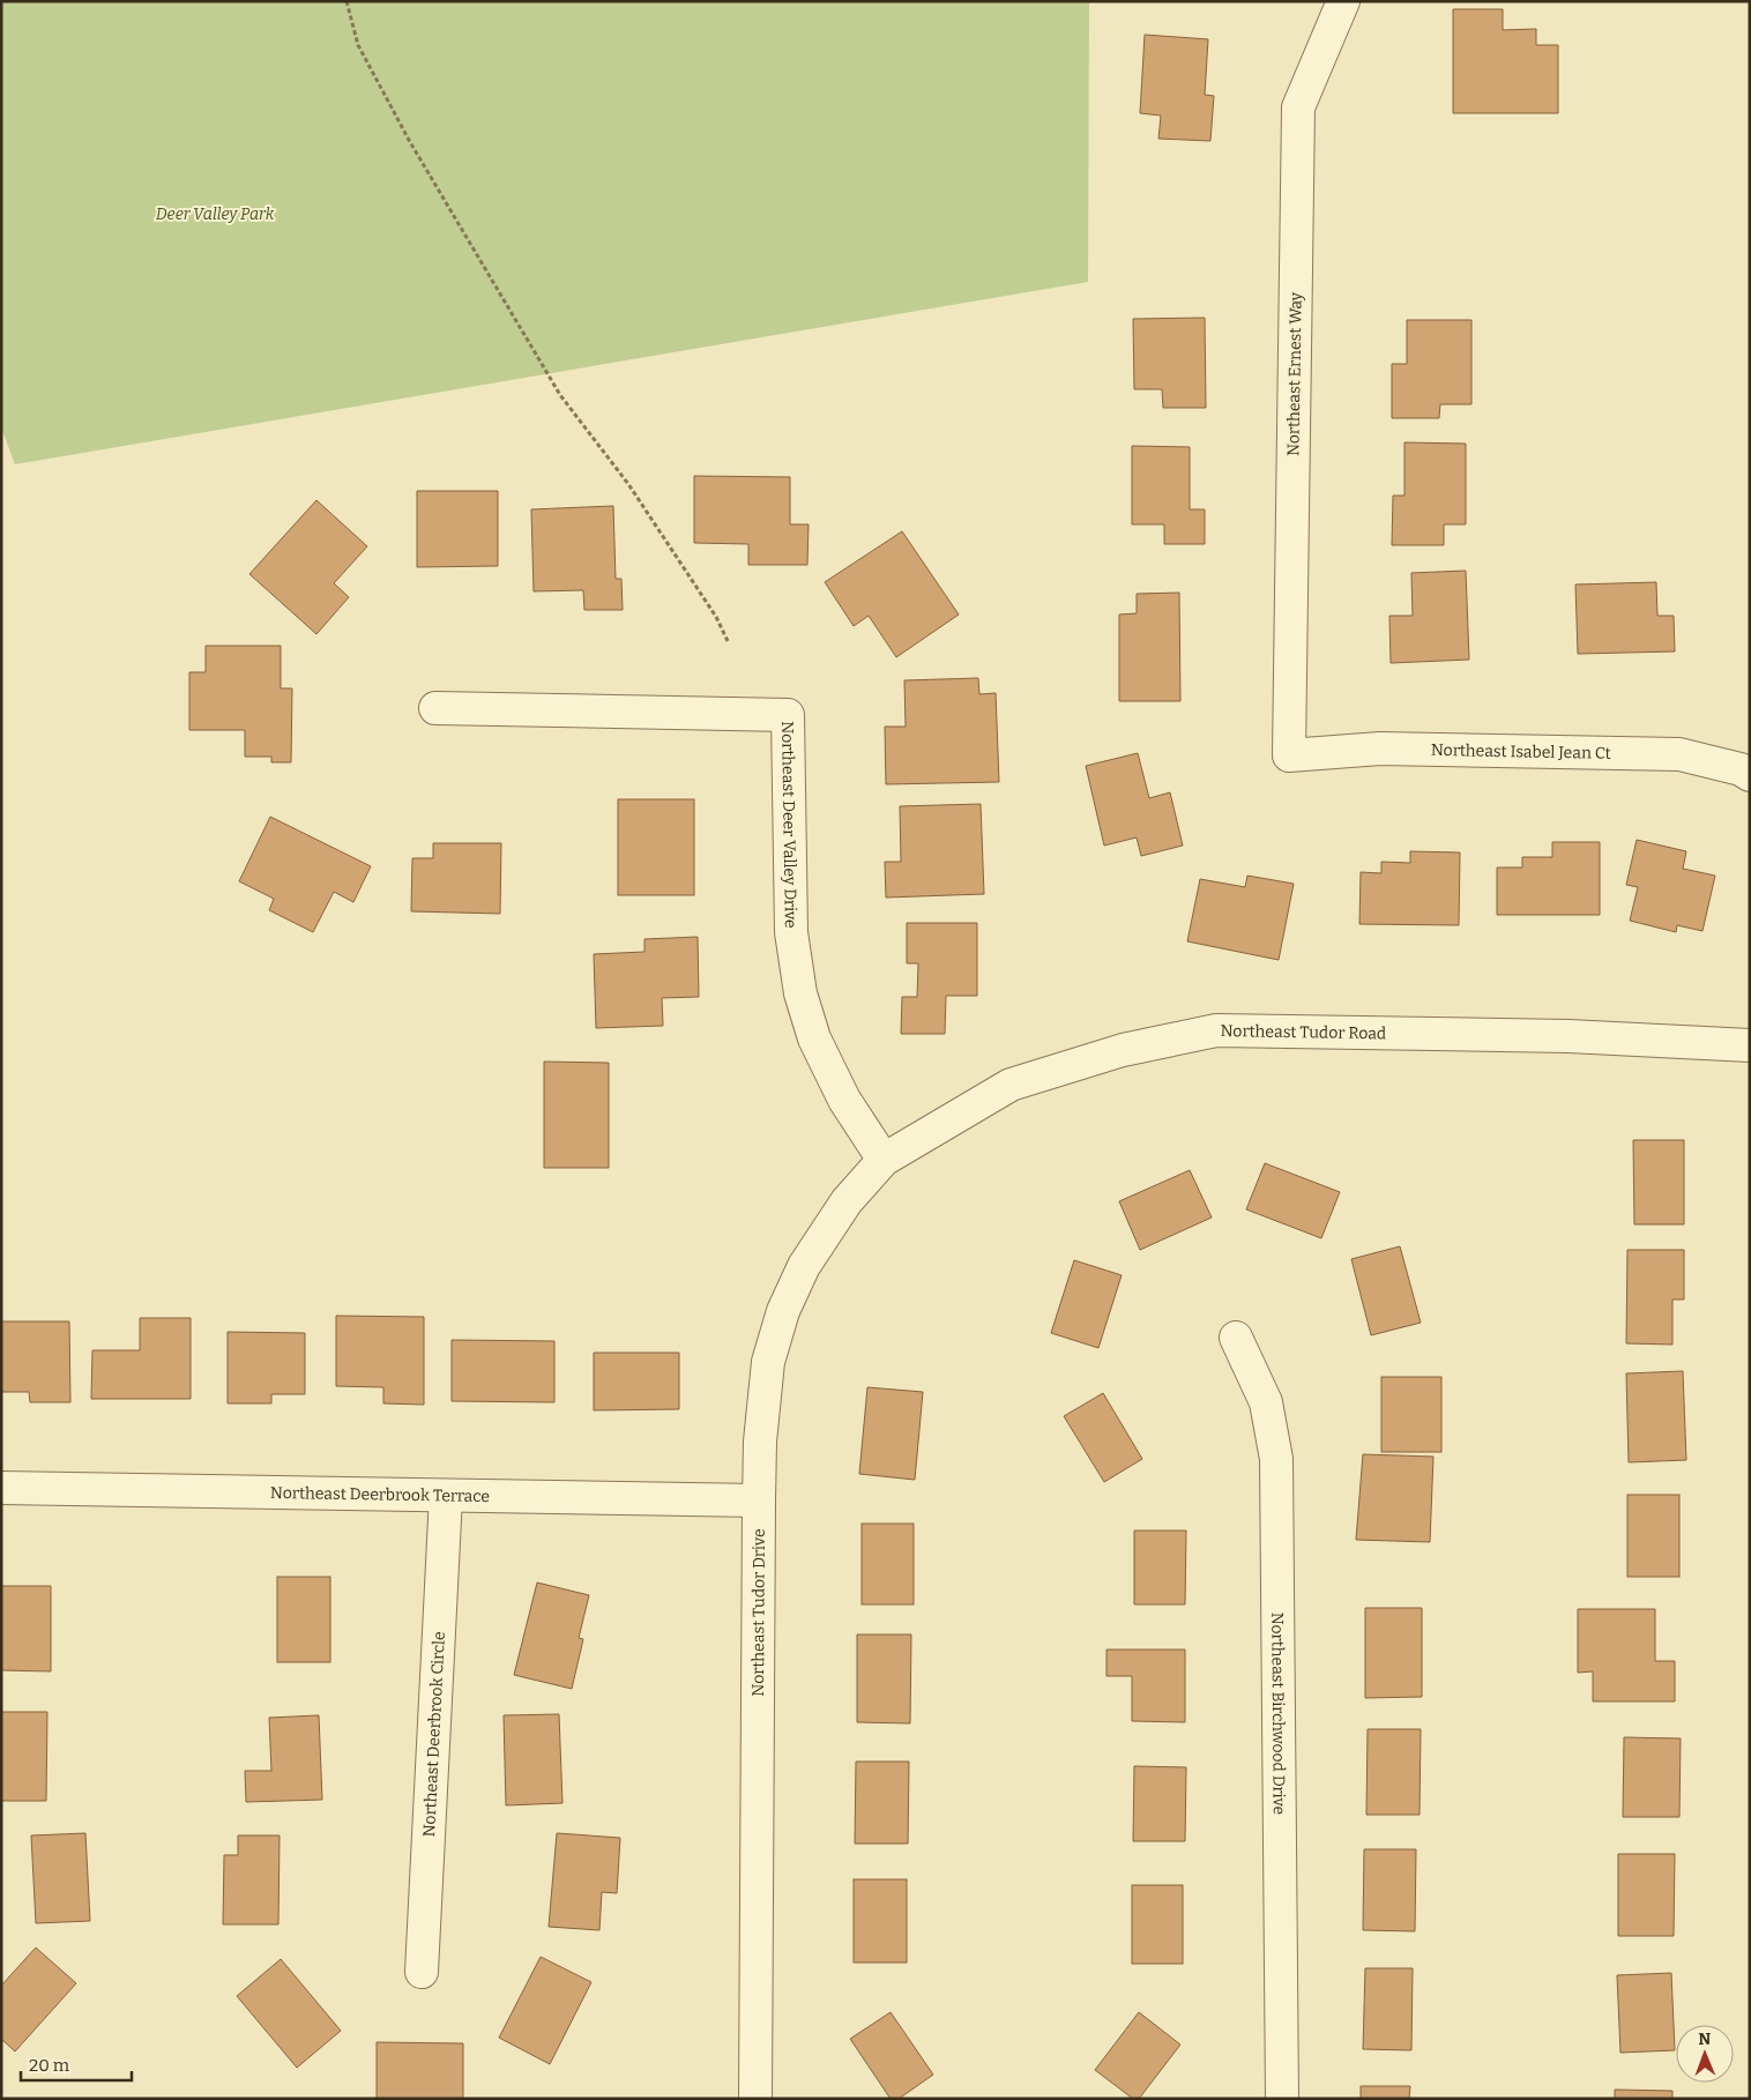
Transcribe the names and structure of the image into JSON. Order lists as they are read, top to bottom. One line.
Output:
{"streets":{"street":["Northeast Ernest Way","Northeast Isabel Jean Ct","Northeast Deer Valley Drive","Northeast Tudor Road","Northeast Deerbrook Terrace","Northeast Tudor Drive","Northeast Birchwood Drive","Northeast Deerbrook Circle"]},"crossings":[["Northeast Ernest Way","Northeast Isabel Jean Ct"],["Northeast Deer Valley Drive","Northeast Tudor Road"],["Northeast Deer Valley Drive","Northeast Tudor Drive"],["Northeast Tudor Road","Northeast Tudor Drive"],["Northeast Deerbrook Terrace","Northeast Tudor Drive"],["Northeast Deerbrook Terrace","Northeast Deerbrook Circle"]],"parks":["Deer Valley Park"],"scale_bar":"20 m","north":"top"}
